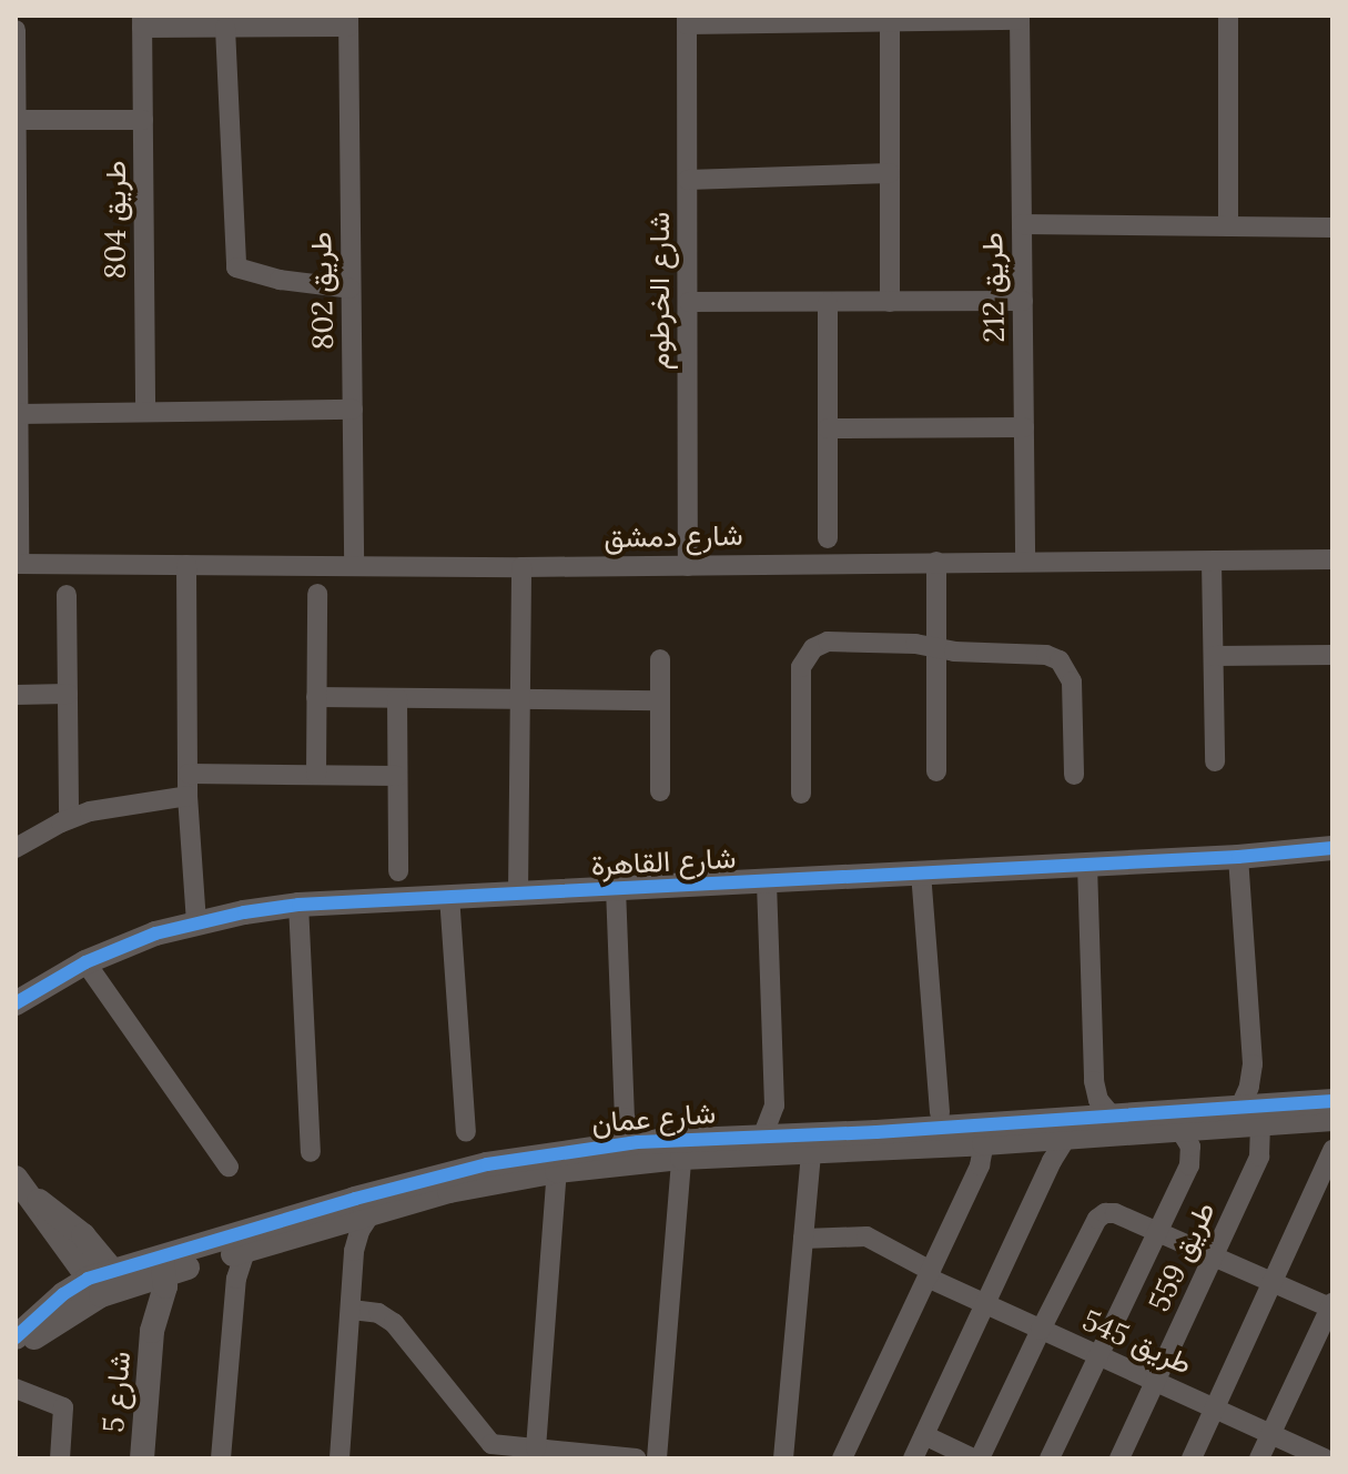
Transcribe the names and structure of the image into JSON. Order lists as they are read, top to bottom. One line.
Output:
{"streets":{"street":["طريق 804","طريق 212","طريق 802","شارع الخرطوم","شارع دمشق","شارع القاهرة","شارع عمان","طريق 559","طريق 545","شارع 5"]},"crossings":[["طريق 804","طريق 802"],["طريق 212","شارع دمشق"],["طريق 802","شارع دمشق"],["شارع الخرطوم","شارع دمشق"],["شارع عمان","طريق 559"],["شارع عمان","شارع 5"],["طريق 559","طريق 545"]]}
